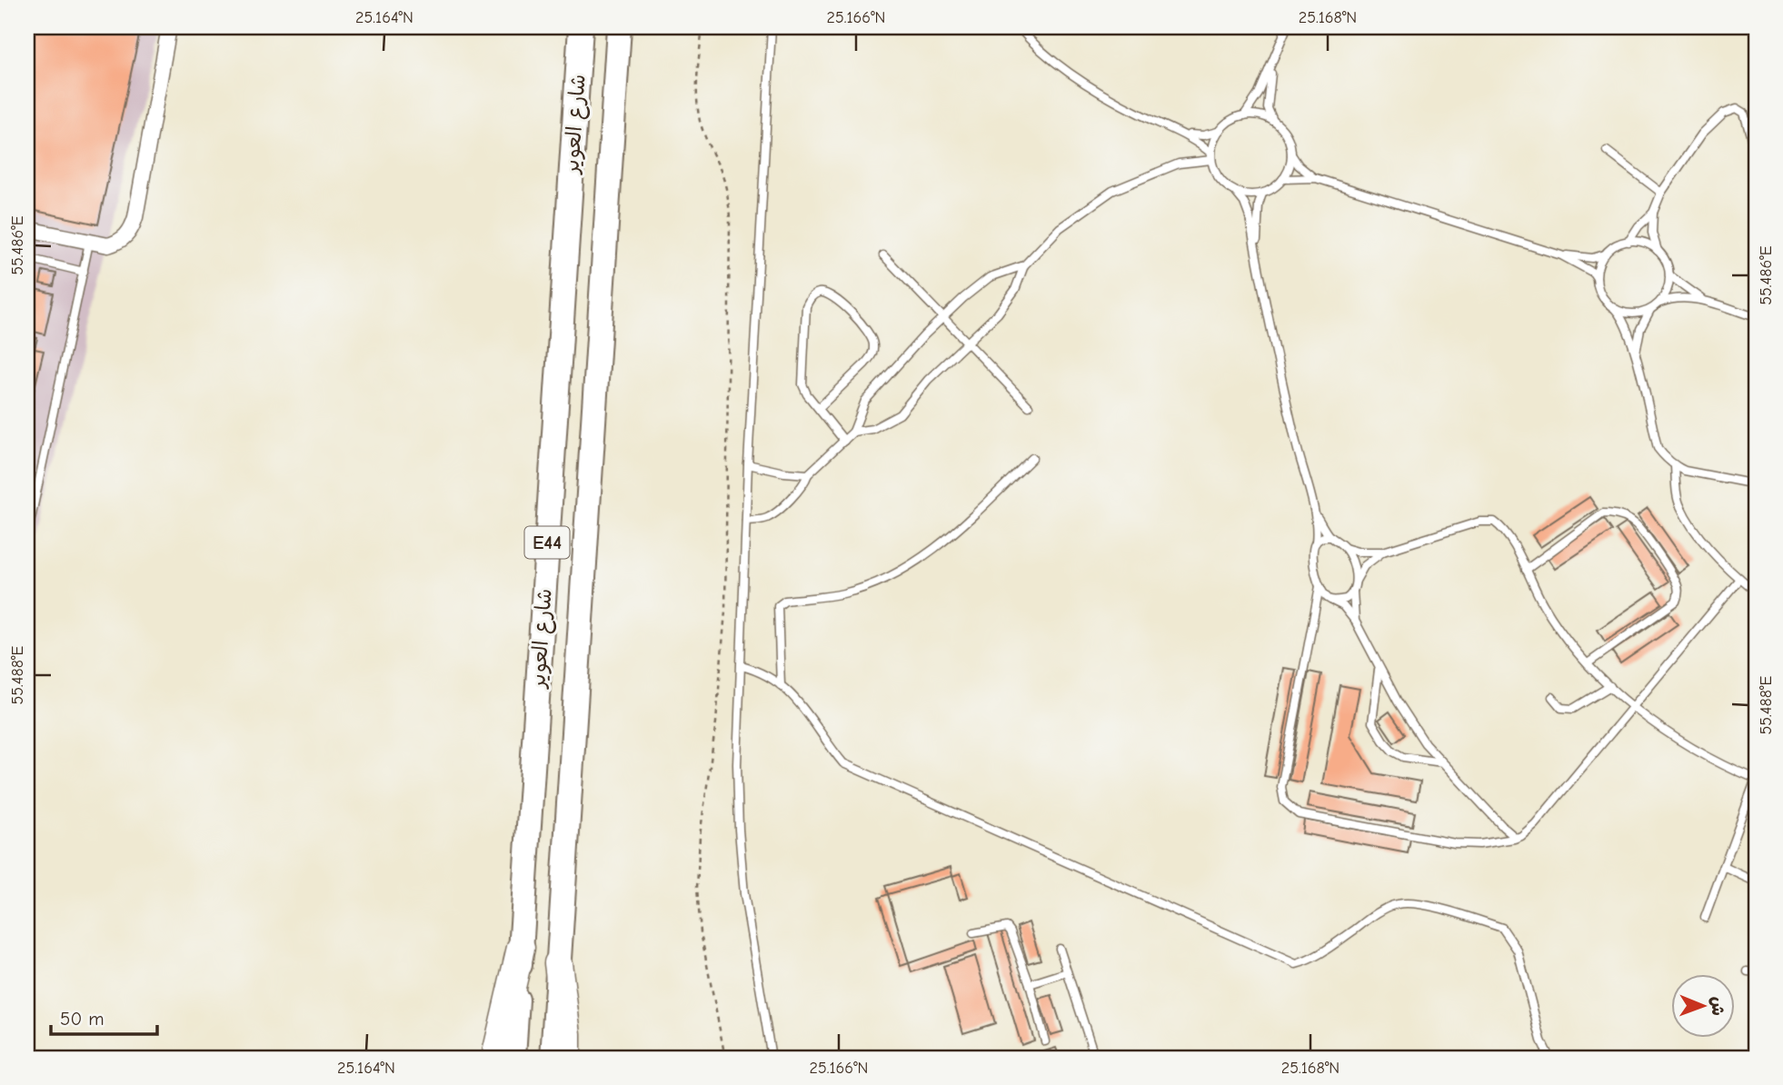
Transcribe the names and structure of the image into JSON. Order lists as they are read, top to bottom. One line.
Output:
{"streets":{"highway":["شارع العوير","E44"]},"scale_bar":"50 m","north":"right","coordinates":["25.164°N","25.166°N","25.168°N","55.486°E","55.488°E"]}
